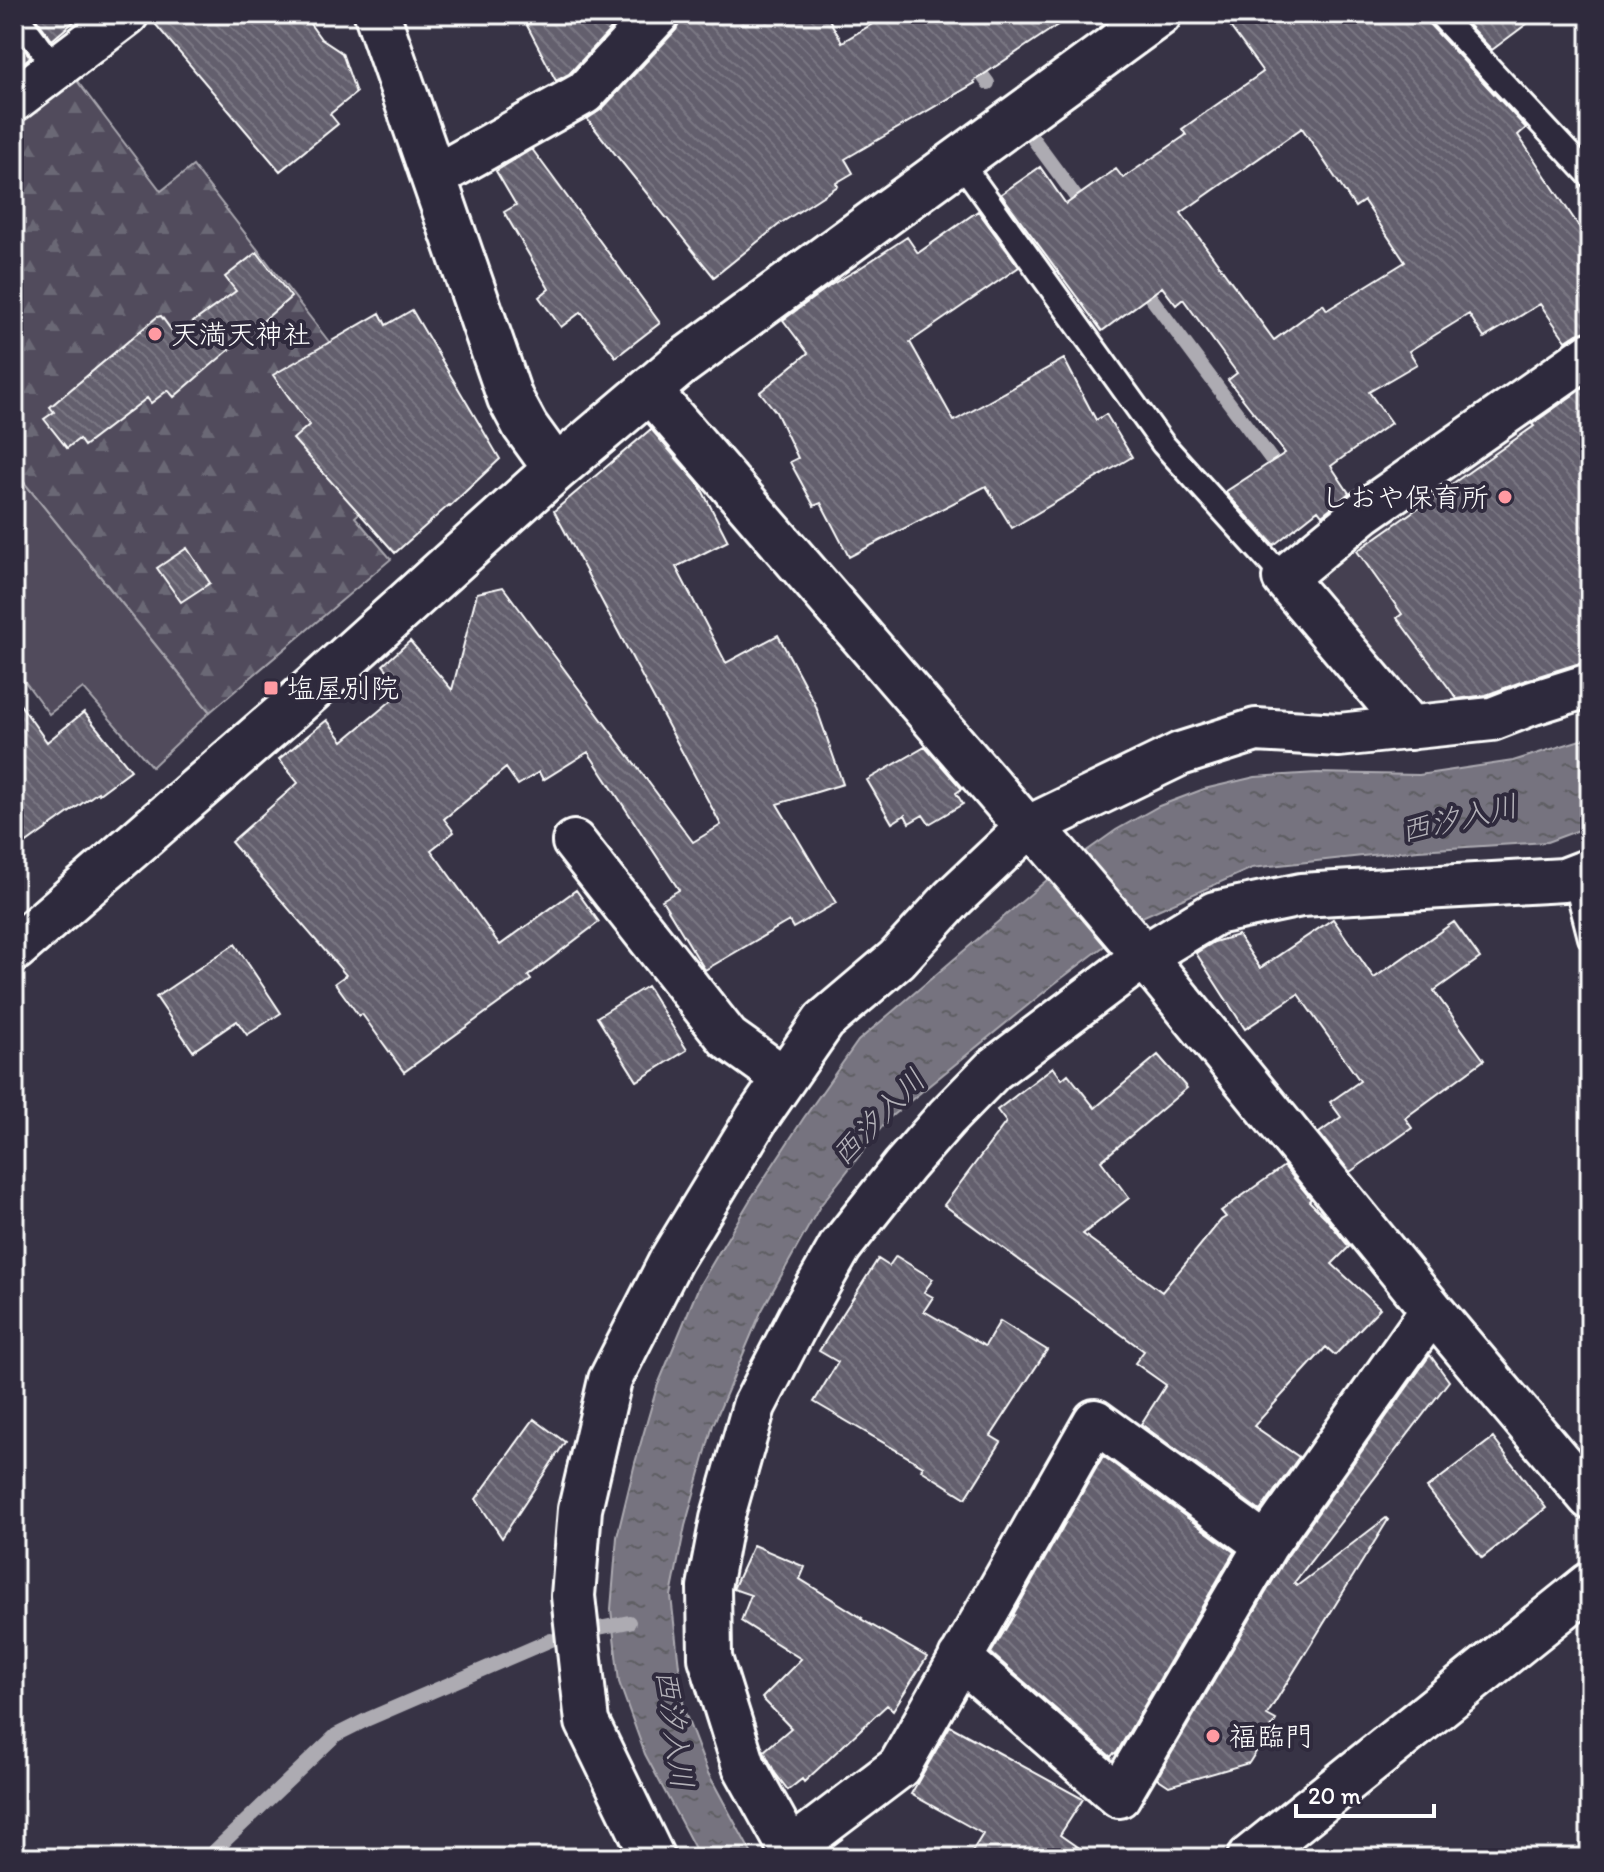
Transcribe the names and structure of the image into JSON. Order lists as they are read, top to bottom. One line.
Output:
{"water":["西汐入川"],"places":{"other":["天満天神社","しおや保育所","福臨門"],"transit":["塩屋別院"]},"scale_bar":"20 m"}
